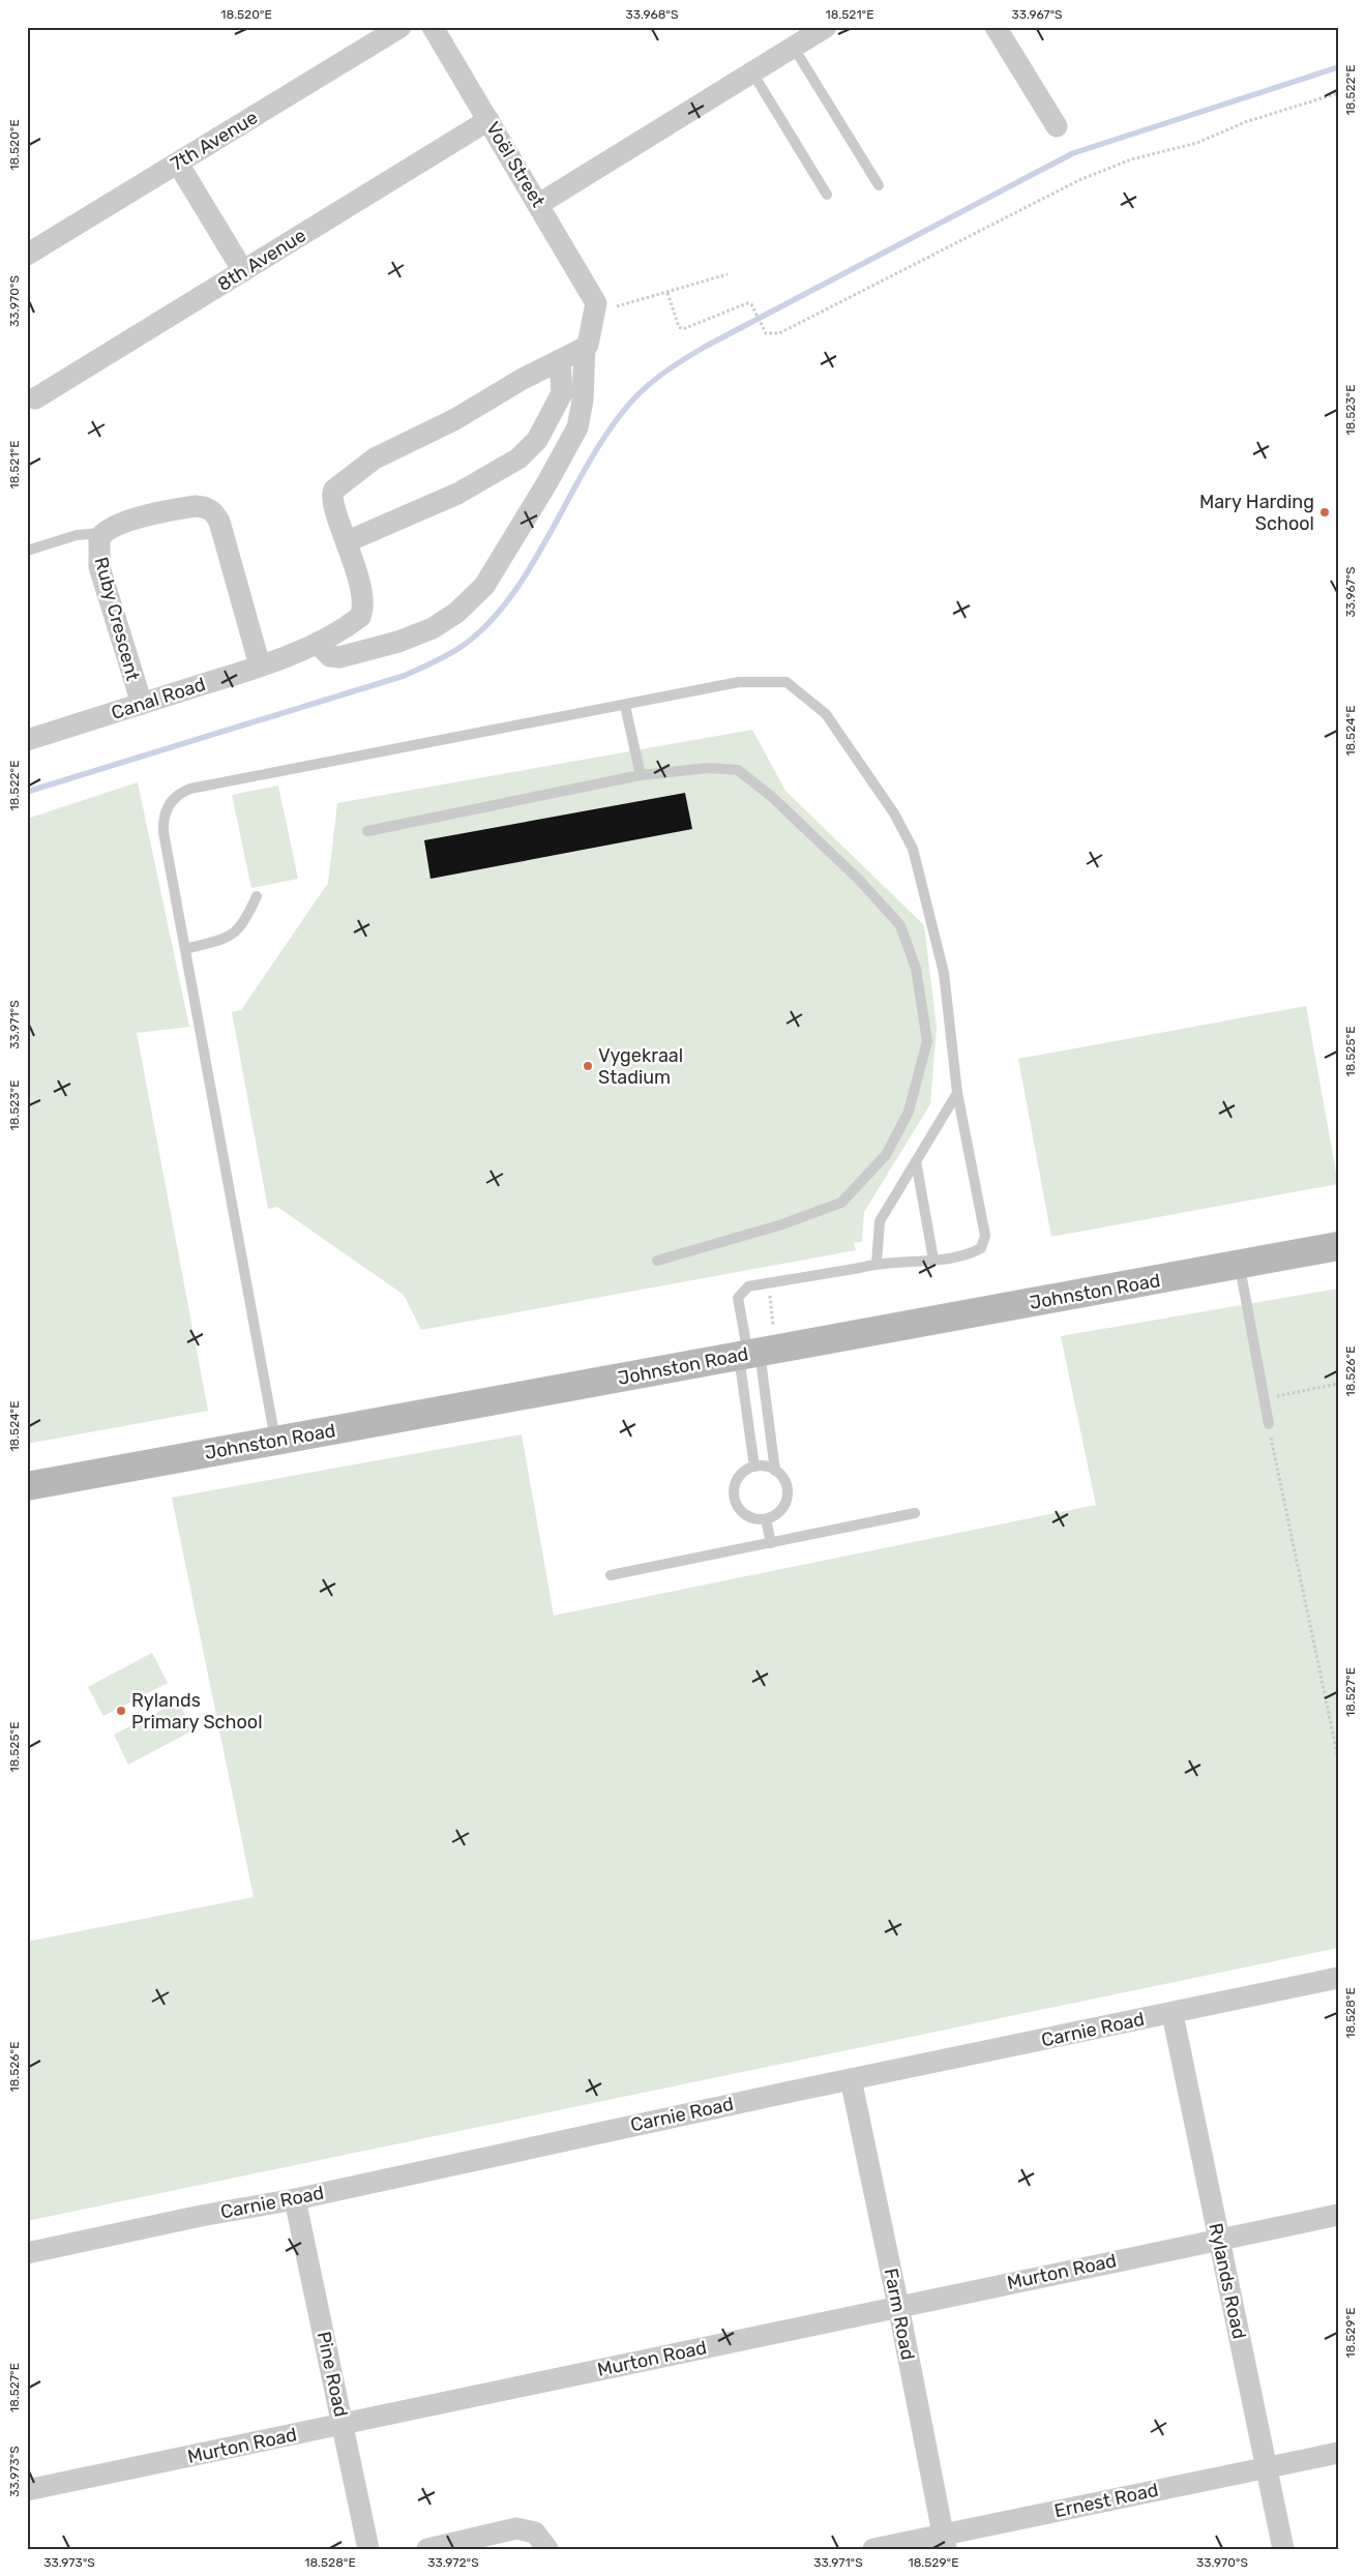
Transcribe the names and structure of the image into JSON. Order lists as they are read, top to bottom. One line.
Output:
{"streets":{"street":["7th Avenue","Voël Street","8th Avenue","Ruby Crescent","Canal Road","Johnston Road","Carnie Road","Murton Road","Rylands Road","Farm Road","Pine Road","Ernest Road"]},"crossings":[["Voël Street","8th Avenue"],["Ruby Crescent","Canal Road"],["Carnie Road","Rylands Road"],["Carnie Road","Farm Road"],["Carnie Road","Pine Road"],["Murton Road","Rylands Road"],["Murton Road","Farm Road"],["Murton Road","Pine Road"],["Rylands Road","Ernest Road"],["Farm Road","Ernest Road"]],"places":["Mary Harding School","Vygekraal Stadium","Rylands Primary School"],"coordinates":["18.520°E","33.968°S","18.521°E","33.967°S","18.522°E","33.970°S","18.523°E","18.524°E","33.971°S","18.525°E","18.526°E","18.527°E","18.528°E","18.529°E","33.973°S","33.972°S"]}
